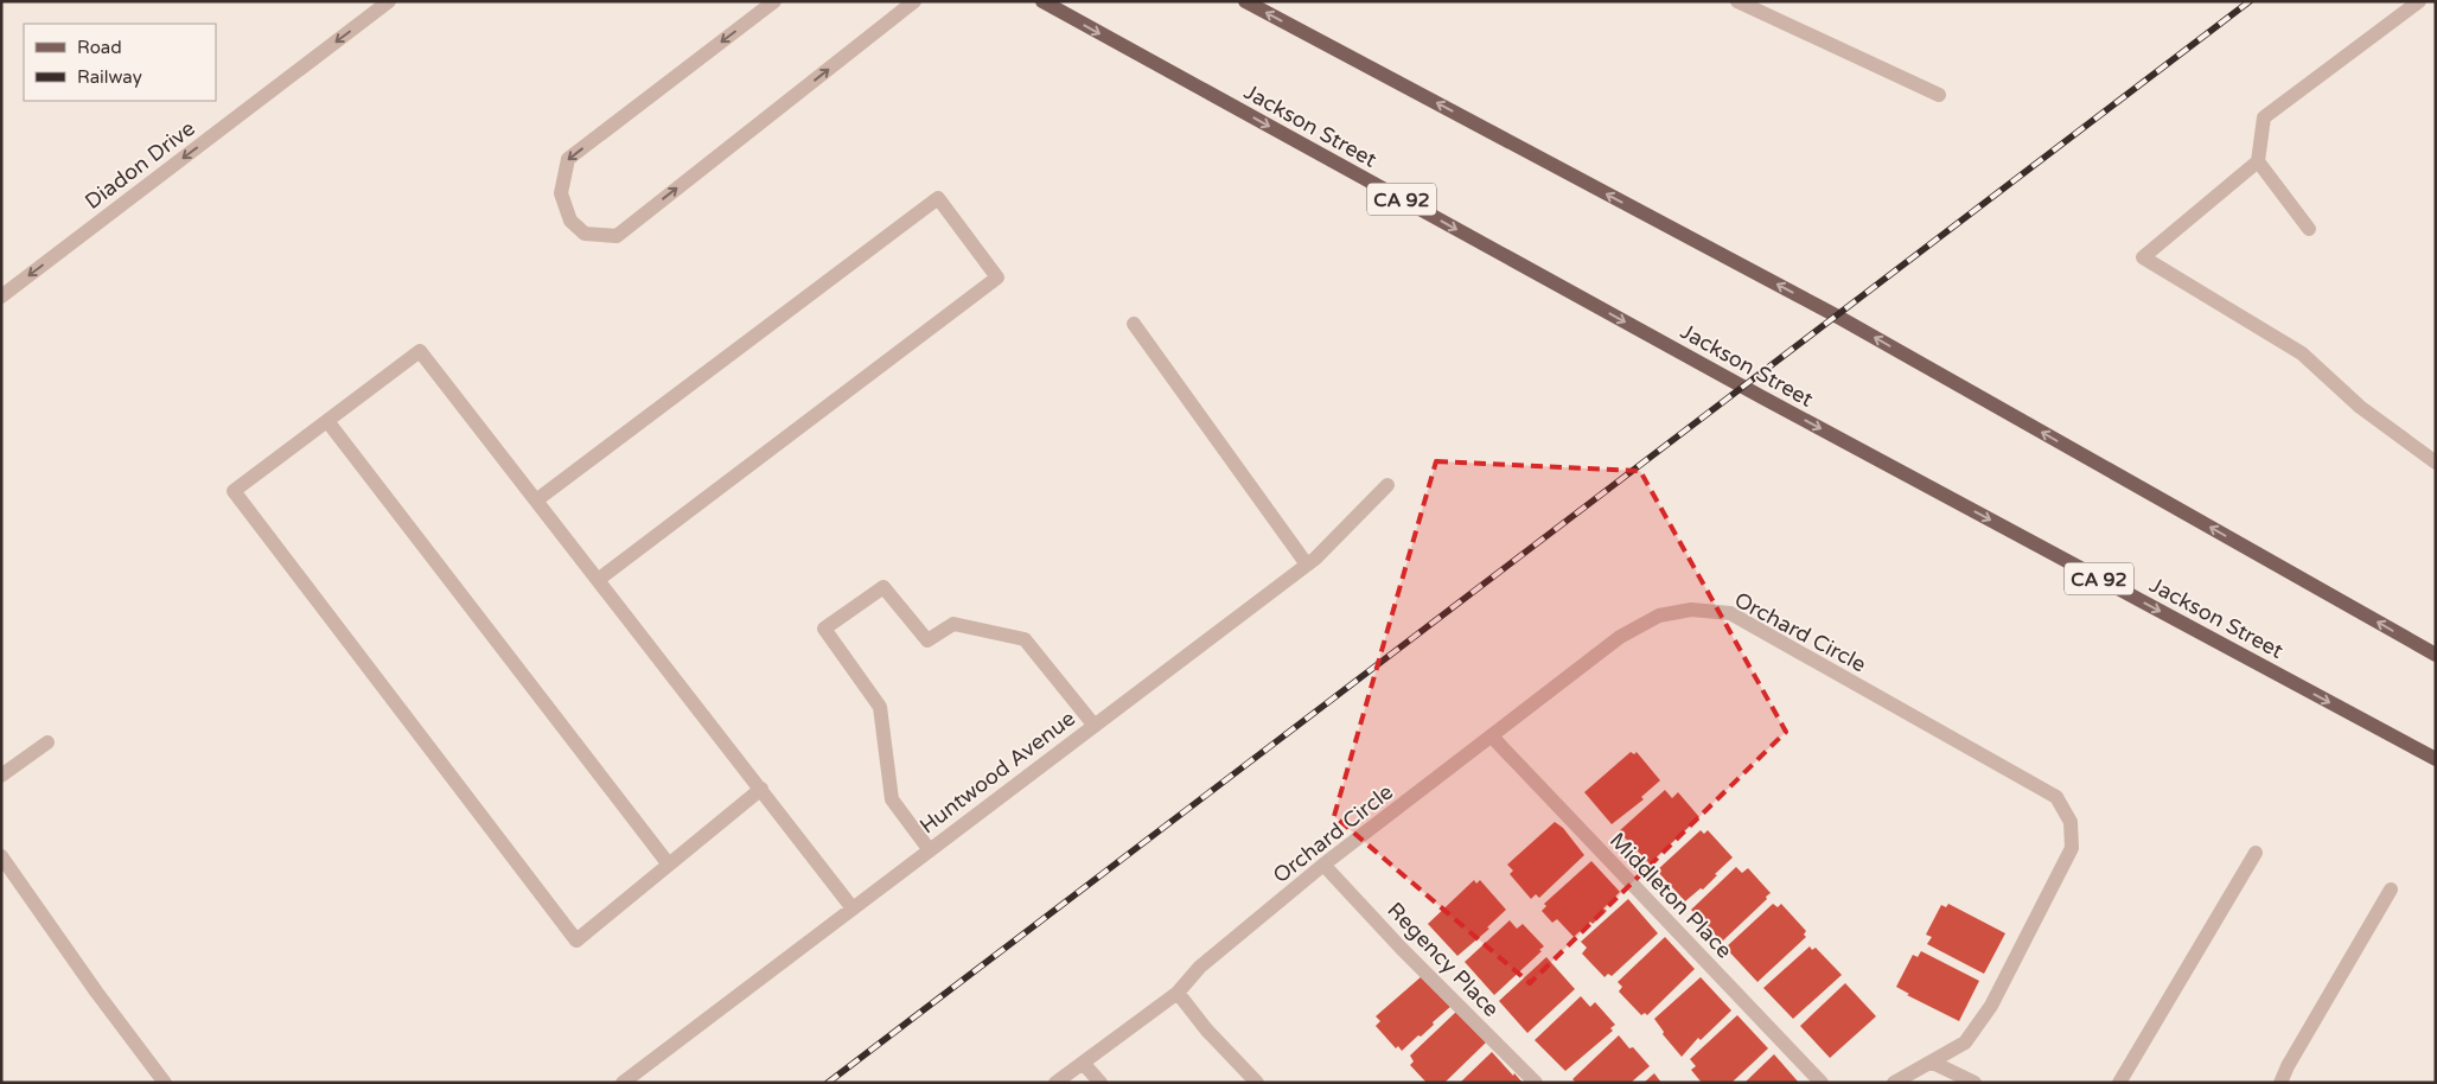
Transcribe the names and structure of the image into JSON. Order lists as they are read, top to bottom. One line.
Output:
{"streets":{"main road":["Jackson Street","CA 92"],"street":["Diadon Drive","Orchard Circle","Huntwood Avenue","Middleton Place","Regency Place"]},"crossings":[["Orchard Circle","Middleton Place"],["Orchard Circle","Regency Place"]],"one_way":["Diadon Drive"],"legend":["Road","Railway"]}
